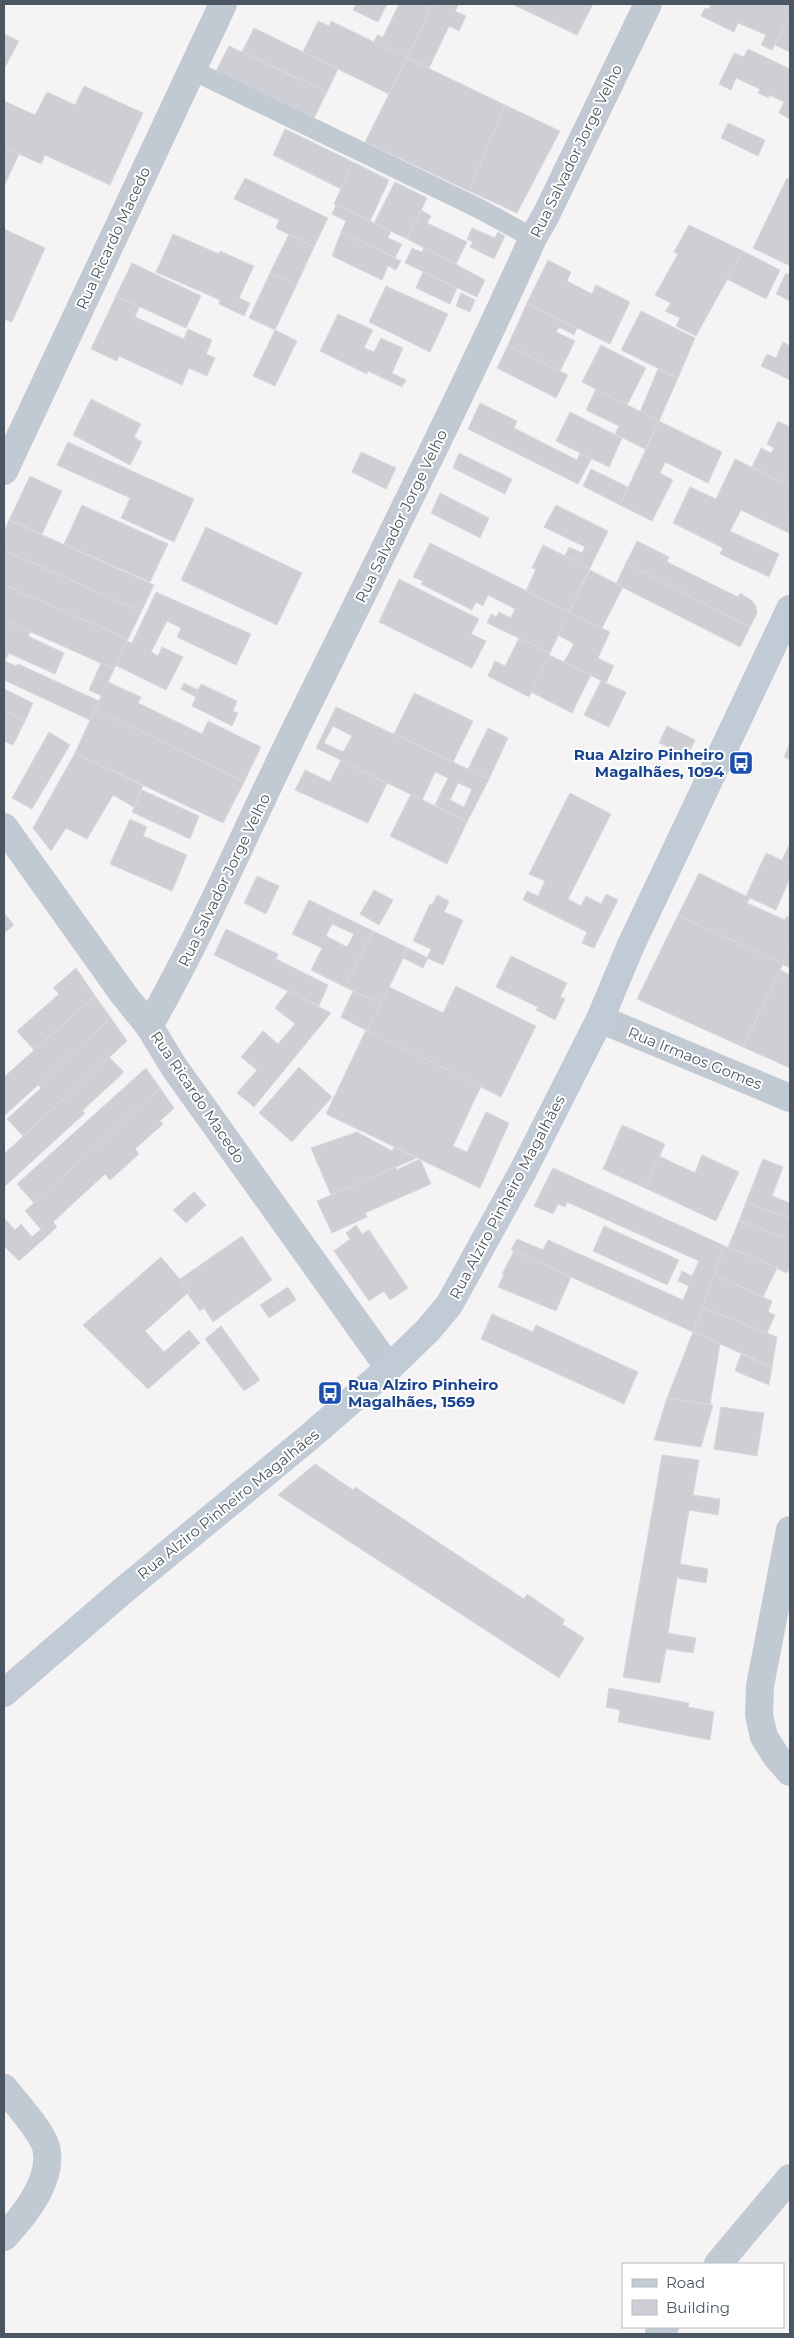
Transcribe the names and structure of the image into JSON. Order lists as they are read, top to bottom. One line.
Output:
{"streets":{"street":["Rua Salvador Jorge Velho","Rua Ricardo Macedo","Rua Irmaos Gomes","Rua Alziro Pinheiro Magalhães"]},"crossings":[["Rua Salvador Jorge Velho","Rua Ricardo Macedo"],["Rua Ricardo Macedo","Rua Alziro Pinheiro Magalhães"],["Rua Irmaos Gomes","Rua Alziro Pinheiro Magalhães"]],"places":{"bus stop":["Rua Alziro Pinheiro Magalhães, 1094","Rua Alziro Pinheiro Magalhães, 1569"]},"legend":["Road","Building"]}
